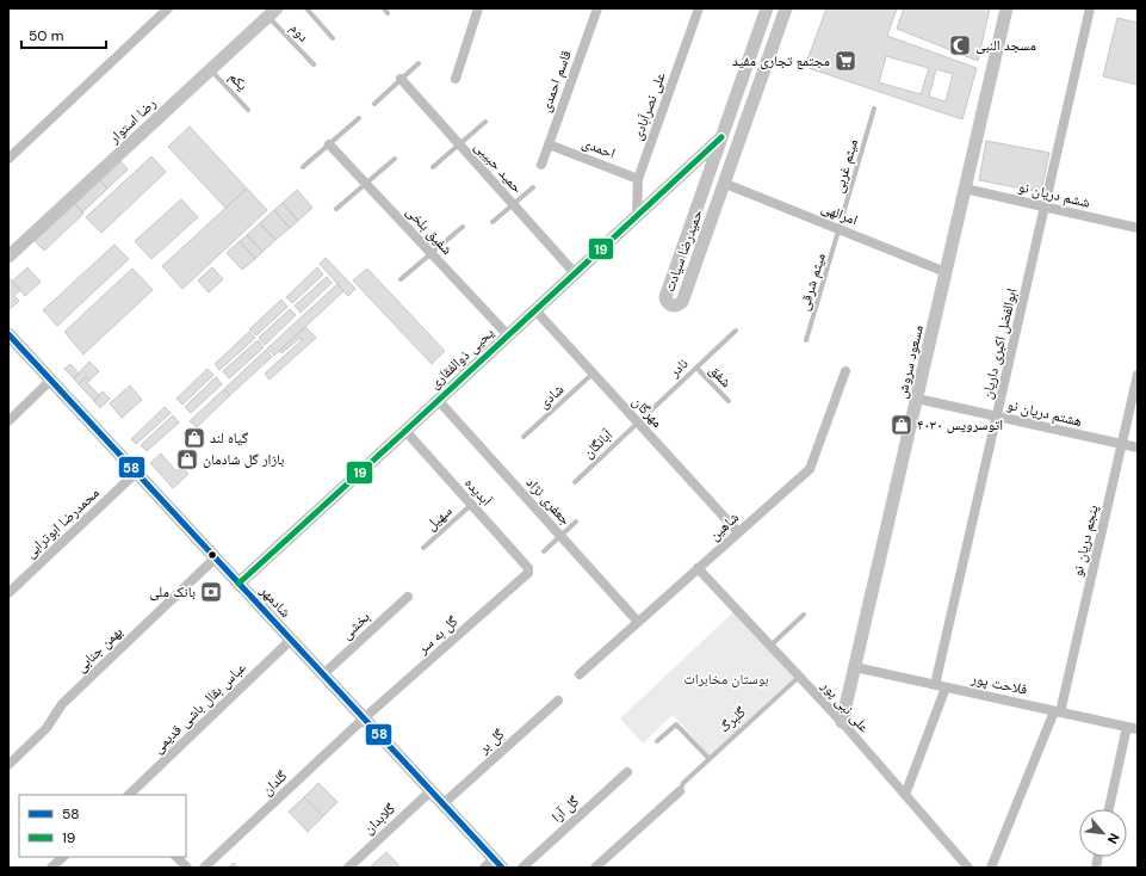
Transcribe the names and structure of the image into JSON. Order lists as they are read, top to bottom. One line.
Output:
{"streets":{"street":["قاسم احمدی","علی نصرآبادی","رضا استوار","احمدی","حمید حبیبی","ششم دریان‌ نو","امرالهی","شفیق بلخی","حمیدرضا سیادت","ابوالفضل اکبری داریان","یحیی ذوالفقاری","مسعود سروش","مهرگان","هشتم دریان‌ نو","آبدیده","جعفری نژاد","محمدرضا ابوترابی","شاهین","پنجم دریان‌ نو","شادمهر","بخشی","گل به سر","بهمن جنابی","فلاحت پور","علی نبی پور","عباس بقال باشی قدیمی","گلبرگ","گل بر","گلدان","گل آرا","گلابدان"],"lane":["دوم","یکم","میثم غربی","میثم شرقی","نادر","شفق","شادی","آبانگان","سهیل"]},"crossings":[["دوم","رضا استوار"],["یکم","رضا استوار"],["قاسم احمدی","احمدی"],["علی نصرآبادی","احمدی"],["علی نصرآبادی","یحیی ذوالفقاری"],["میثم غربی","امرالهی"],["میثم غربی","میثم شرقی"],["حمید حبیبی","یحیی ذوالفقاری"],["ششم دریان‌ نو","ابوالفضل اکبری داریان"],["ششم دریان‌ نو","مسعود سروش"],["امرالهی","حمیدرضا سیادت"],["امرالهی","میثم شرقی"],["امرالهی","مسعود سروش"],["شفیق بلخی","یحیی ذوالفقاری"],["حمیدرضا سیادت","یحیی ذوالفقاری"],["ابوالفضل اکبری داریان","هشتم دریان‌ نو"],["ابوالفضل اکبری داریان","فلاحت پور"],["یحیی ذوالفقاری","مهرگان"],["یحیی ذوالفقاری","آبدیده"],["یحیی ذوالفقاری","جعفری نژاد"],["یحیی ذوالفقاری","شادمهر"],["مسعود سروش","هشتم دریان‌ نو"],["مسعود سروش","فلاحت پور"],["مسعود سروش","علی نبی پور"],["نادر","شفق"],["نادر","مهرگان"],["نادر","آبانگان"],["شادی","مهرگان"],["مهرگان","آبانگان"],["مهرگان","شاهین"],["هشتم دریان‌ نو","پنجم دریان‌ نو"],["آبدیده","سهیل"],["آبدیده","گل به سر"],["جعفری نژاد","شاهین"],["محمدرضا ابوترابی","شادمهر"],["شاهین","علی نبی پور"],["پنجم دریان‌ نو","فلاحت پور"],["شادمهر","بخشی"],["شادمهر","گل به سر"],["شادمهر","بهمن جنابی"],["شادمهر","عباس بقال باشی قدیمی"],["شادمهر","گل بر"],["شادمهر","گلدان"],["شادمهر","گلابدان"],["گل به سر","گلدان"],["علی نبی پور","گلبرگ"]],"parks":["بوستان مخابرات"],"places":{"mosque":["مسجد النبی"],"supermarket":["مجتمع تجاری مفید"],"shop":["اتوسرویس ۴۰۳۰","گیاه لند","بازار گل شادمان"],"bank":["بانک ملی"]},"lines":["transit line 19","transit line 58"],"legend":["58","19"],"scale_bar":"50 m","north":"bottom right"}
